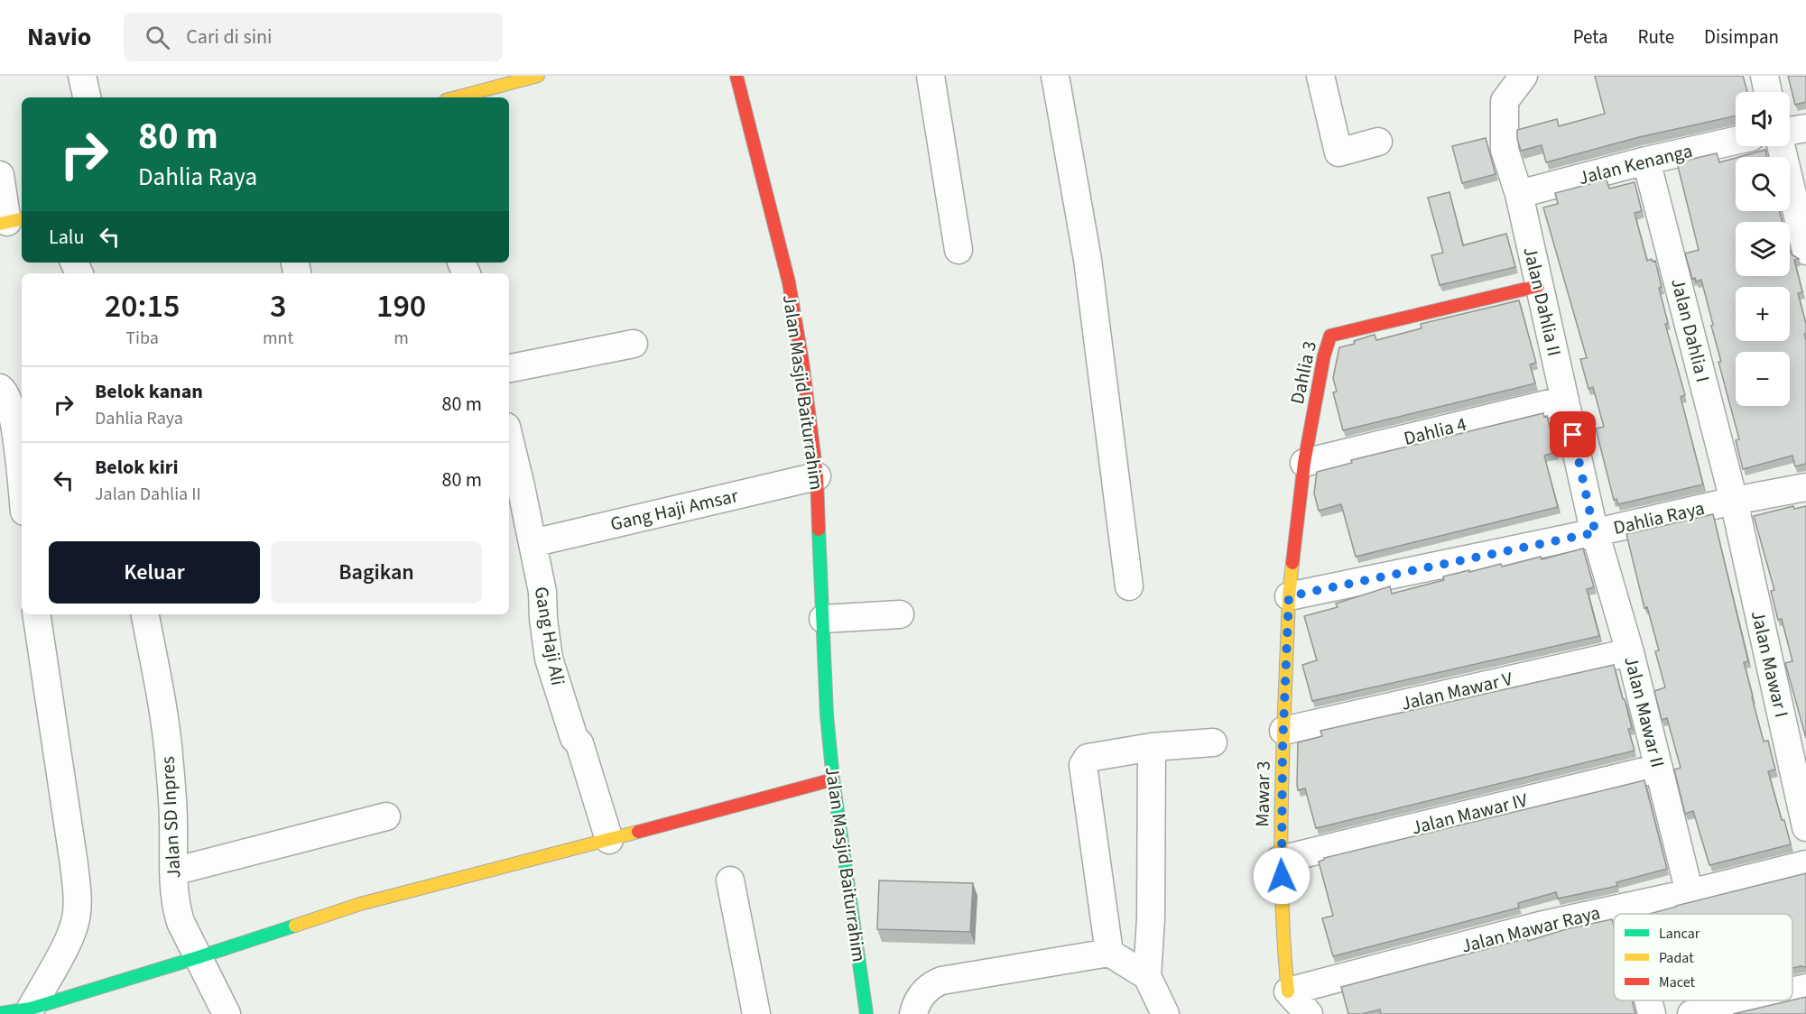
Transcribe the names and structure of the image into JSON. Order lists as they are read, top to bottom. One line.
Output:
{"streets":{"street":["Jalan Kenanga","Jalan Dahlia II","Jalan Dahlia I","Dahlia 3","Jalan Masjid Baiturrahim","Dahlia 4","Gang Haji Amsar","Dahlia Raya","Gang Haji Ali","Jalan Mawar I","Jalan Mawar V","Jalan Mawar II","Mawar 3","Jalan Mawar IV","Jalan SD Inpres","Jalan Mawar Raya"]},"crossings":[["Jalan Kenanga","Jalan Dahlia II"],["Jalan Kenanga","Jalan Dahlia I"],["Jalan Dahlia II","Dahlia 3"],["Jalan Dahlia II","Dahlia 4"],["Jalan Dahlia II","Dahlia Raya"],["Jalan Dahlia II","Jalan Mawar II"],["Jalan Dahlia I","Dahlia Raya"],["Jalan Dahlia I","Jalan Mawar I"],["Dahlia 3","Dahlia 4"],["Dahlia 3","Dahlia Raya"],["Dahlia 3","Mawar 3"],["Jalan Masjid Baiturrahim","Gang Haji Amsar"],["Gang Haji Amsar","Gang Haji Ali"],["Dahlia Raya","Jalan Mawar I"],["Dahlia Raya","Jalan Mawar II"],["Dahlia Raya","Mawar 3"],["Jalan Mawar V","Jalan Mawar II"],["Jalan Mawar V","Mawar 3"],["Jalan Mawar II","Jalan Mawar IV"],["Jalan Mawar II","Jalan Mawar Raya"],["Mawar 3","Jalan Mawar IV"],["Mawar 3","Jalan Mawar Raya"]],"legend":["Lancar","Padat","Macet"],"page":{"header":"Navio","search":"Cari di sini","nav":["Peta","Rute","Disimpan"],"map_buttons":["+","−"],"turn":["80 m","Dahlia Raya"],"then":"Lalu","eta":["20:15","Tiba","3","mnt","190","m"],"list":[{"name":"Belok kanan","note":"Dahlia Raya","value":"80 m"},{"name":"Belok kiri","note":"Jalan Dahlia II","value":"80 m"}],"buttons":["Keluar","Bagikan"]}}
